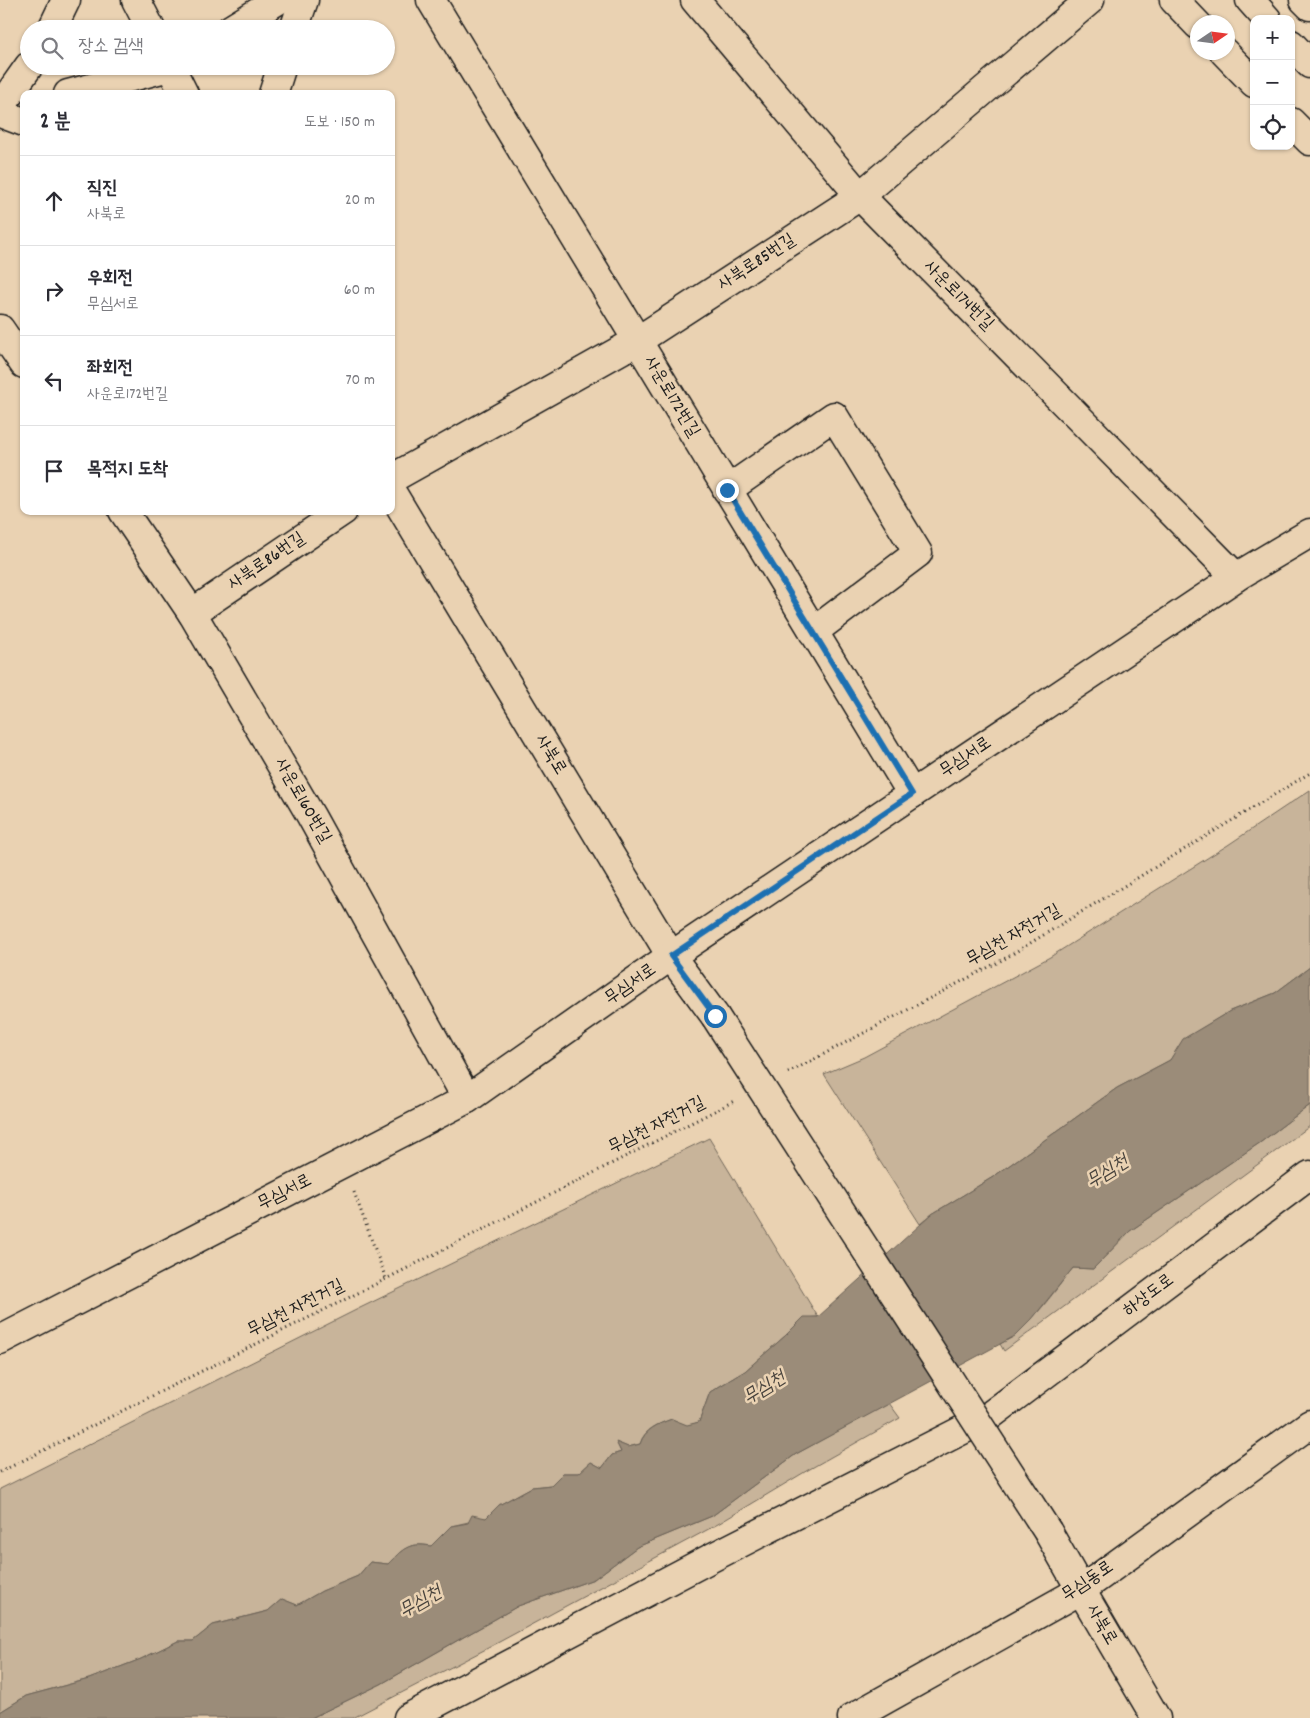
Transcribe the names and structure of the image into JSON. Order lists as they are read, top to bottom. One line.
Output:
{"streets":{"street":["사북로85번길","사운로174번길","사운로172번길","사북로86번길","사북로","무심서로","사운로160번길","하상도로","무심동로"],"path":["무심천 자전거길"]},"crossings":[["사북로85번길","사운로174번길"],["사북로85번길","사운로172번길"],["사운로174번길","무심서로"],["사운로172번길","무심서로"],["사북로86번길","사운로160번길"],["사북로","무심서로"],["사북로","무심동로"],["무심서로","사운로160번길"]],"water":["무심천"],"north":"right","page":{"map_buttons":["+","−"],"search":"장소 검색","heading":["2 분","도보 · 150 m"],"list":[["직진","사북로","20 m"],["우회전","무심서로","60 m"],["좌회전","사운로172번길","70 m"],"목적지 도착"]}}
